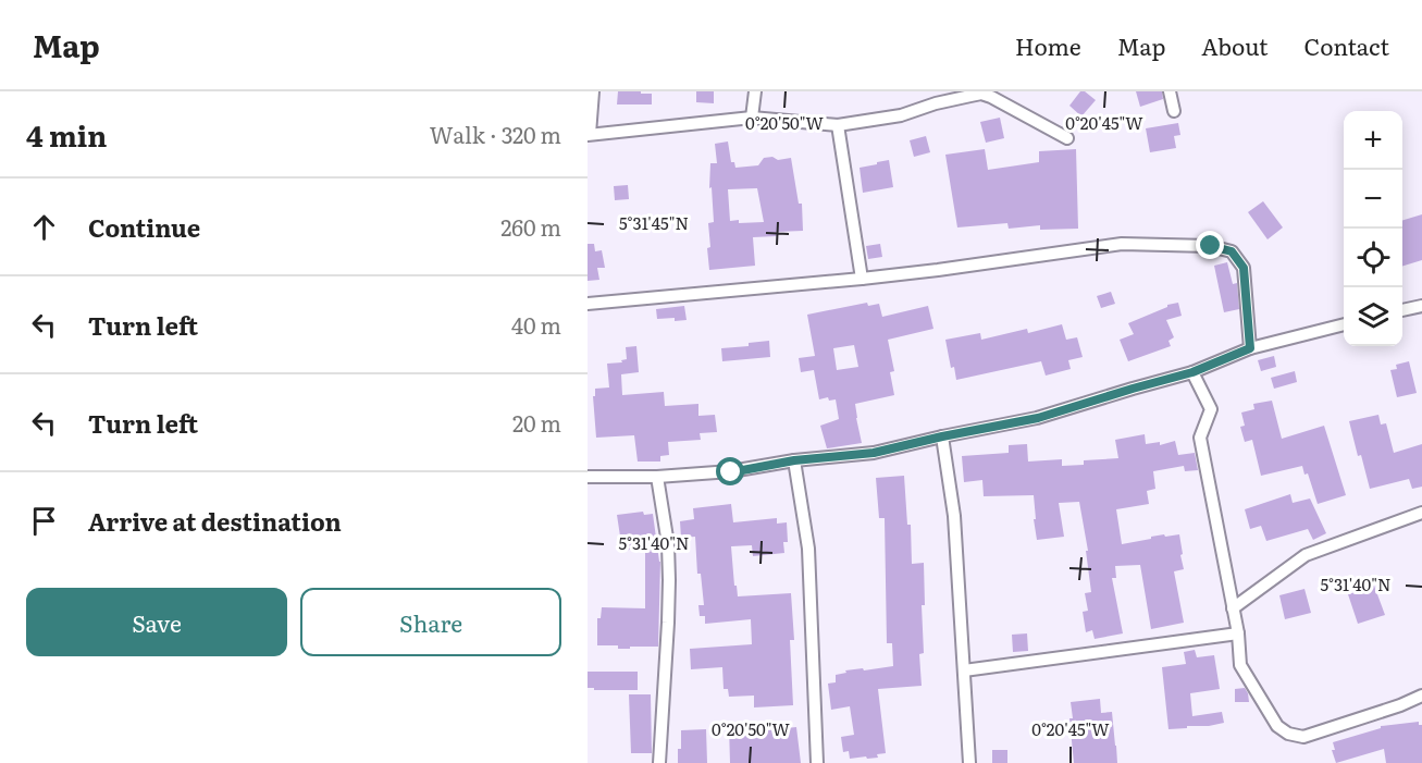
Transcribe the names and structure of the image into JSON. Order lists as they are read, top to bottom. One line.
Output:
{"page":{"header":"Map","nav":["Home","Map","About","Contact"],"heading":["4 min","Walk · 320 m"],"map_buttons":["+","−"],"list":[["Continue","260 m"],["Turn left","40 m"],["Turn left","20 m"],"Arrive at destination"],"buttons":["Save","Share"]},"coordinates":["0°20'50\"W","0°20'45\"W","5°31'45\"N","5°31'40\"N"]}
